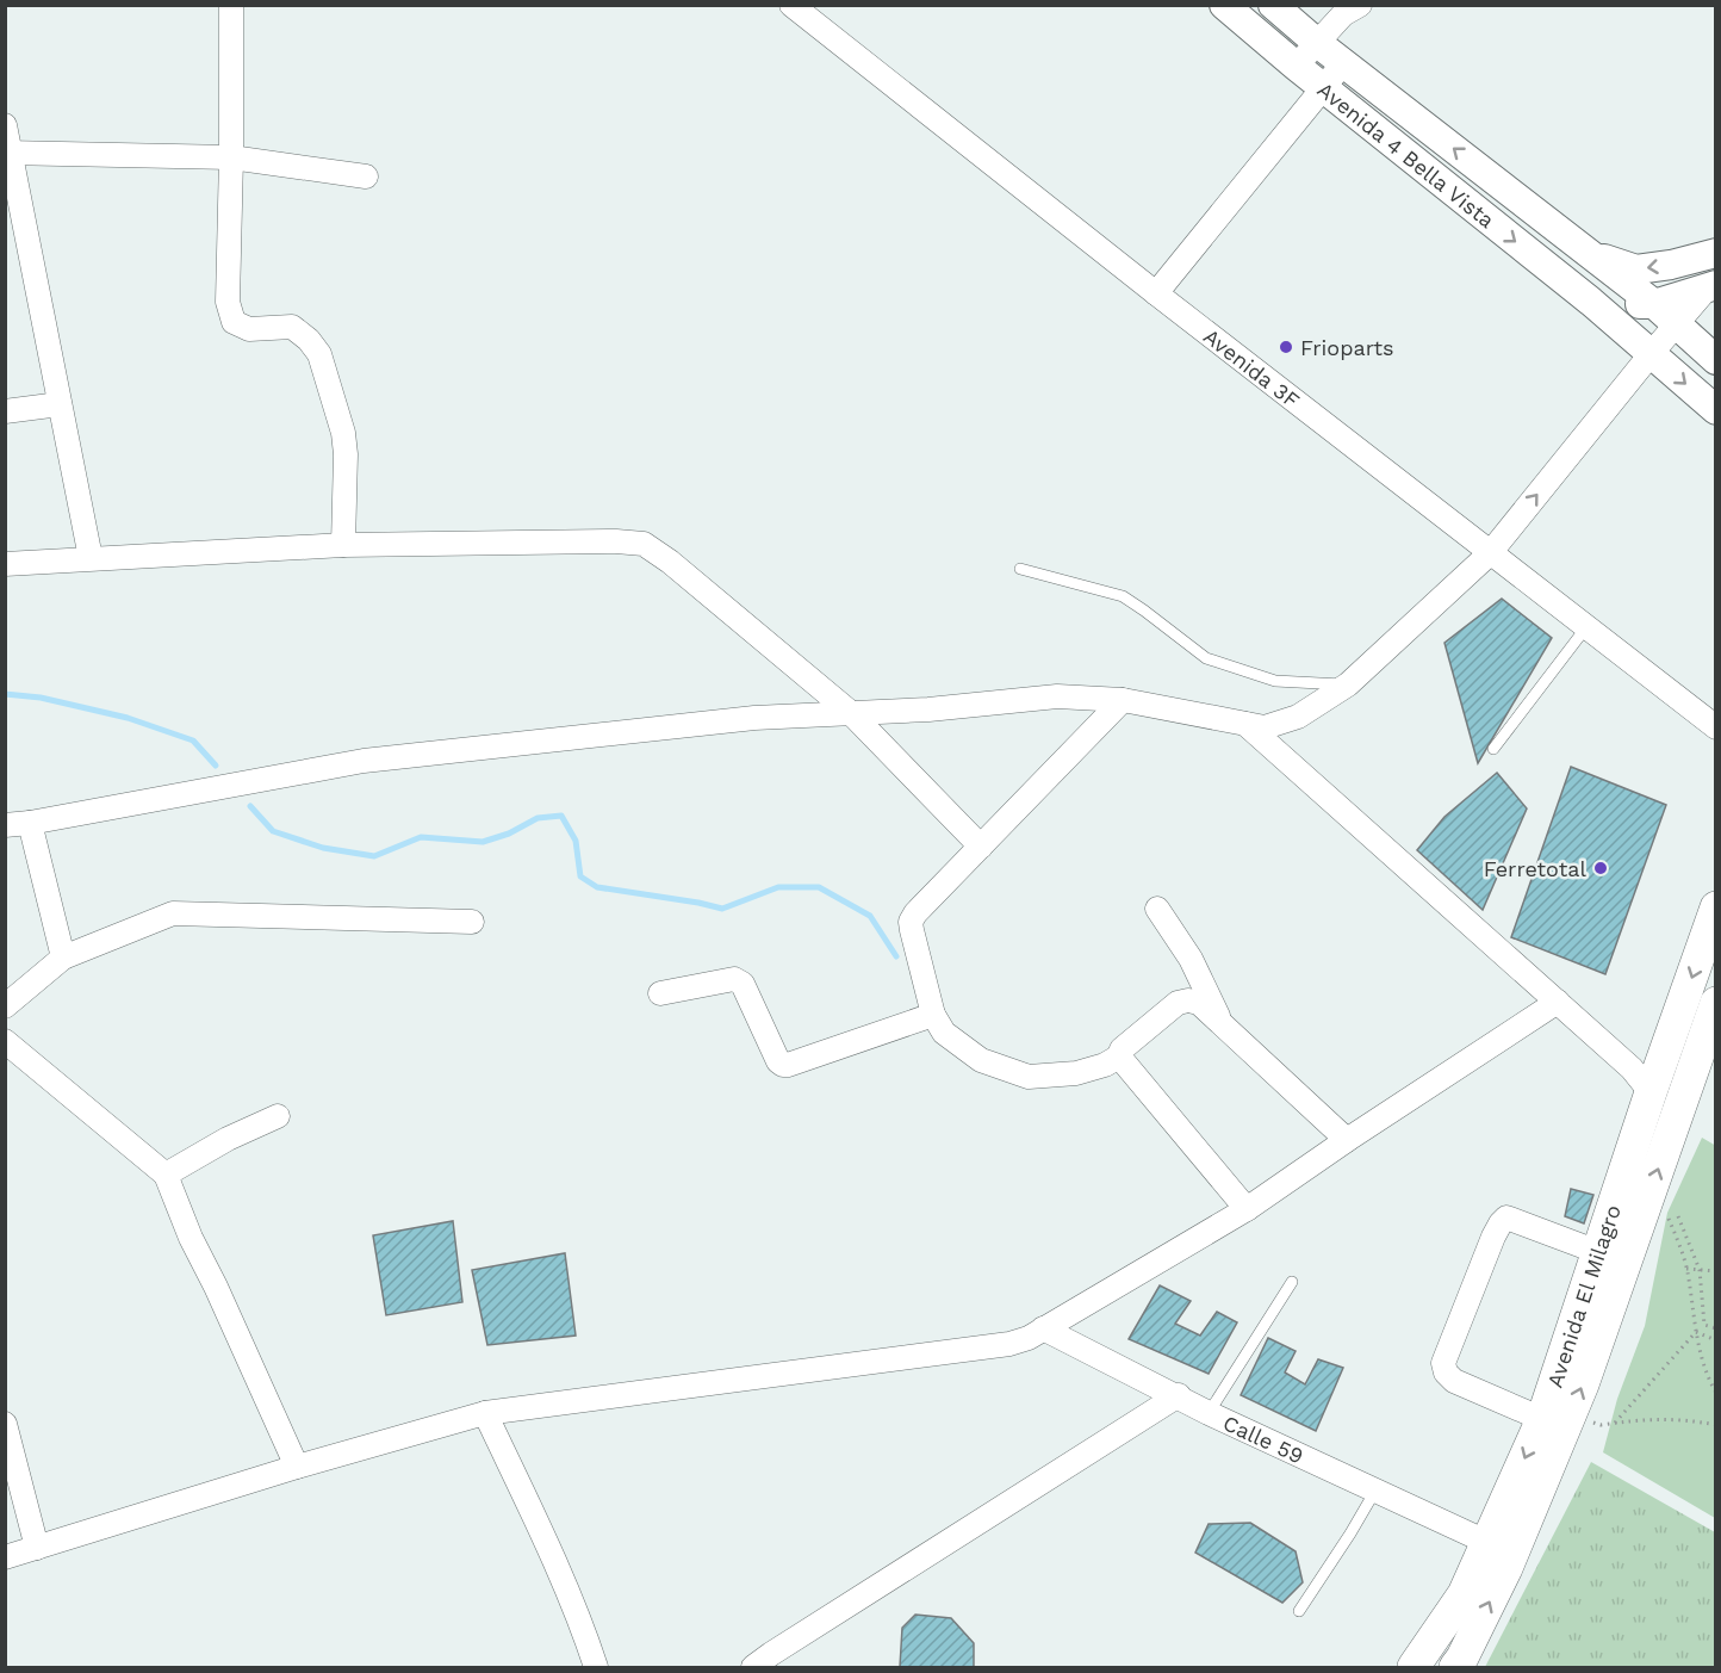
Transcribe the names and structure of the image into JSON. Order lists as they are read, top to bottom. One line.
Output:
{"streets":{"main road":["Avenida El Milagro"],"street":["Avenida 4 Bella Vista","Avenida 3F","Calle 59"]},"crossings":[["Avenida El Milagro","Calle 59"]],"places":["Frioparts","Ferretotal"]}
